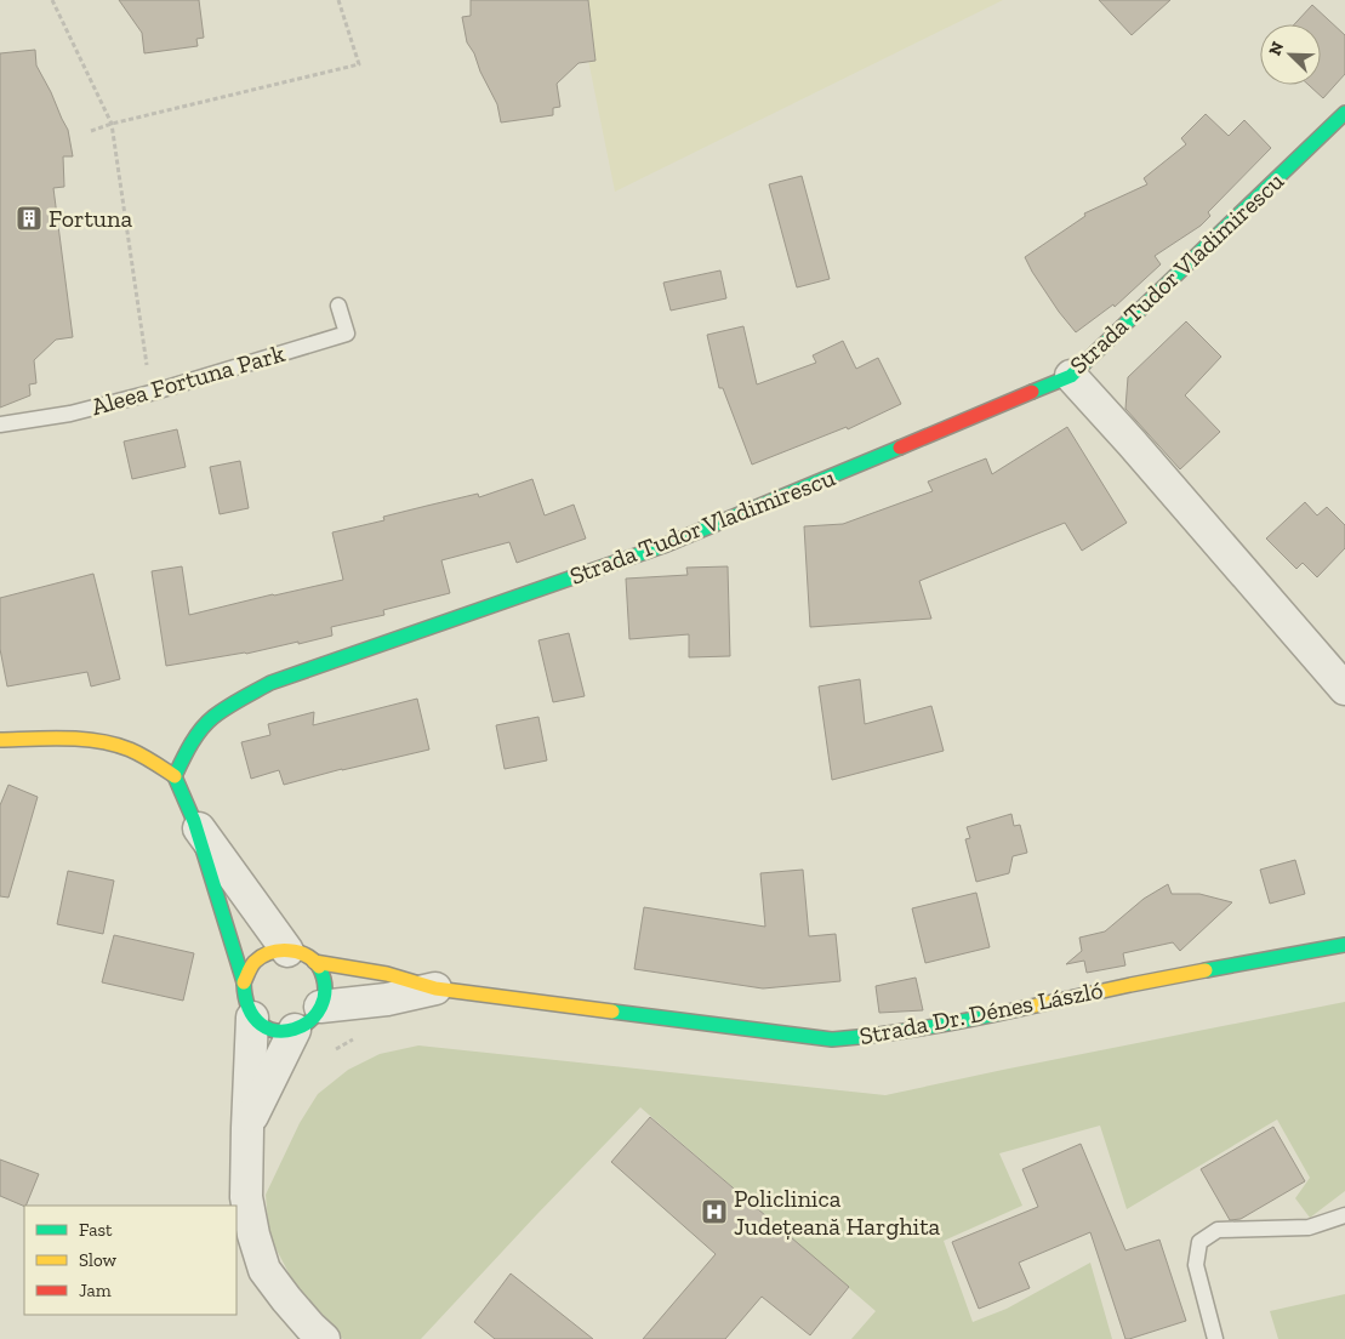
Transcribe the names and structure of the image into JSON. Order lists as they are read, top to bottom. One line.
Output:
{"streets":{"street":["Strada Tudor Vladimirescu","Strada Dr. Dénes László"],"lane":["Aleea Fortuna Park"]},"places":{"building":["Fortuna"],"hospital":["Policlinica Județeană Harghita"]},"legend":["Fast","Slow","Jam"],"north":"top left"}
